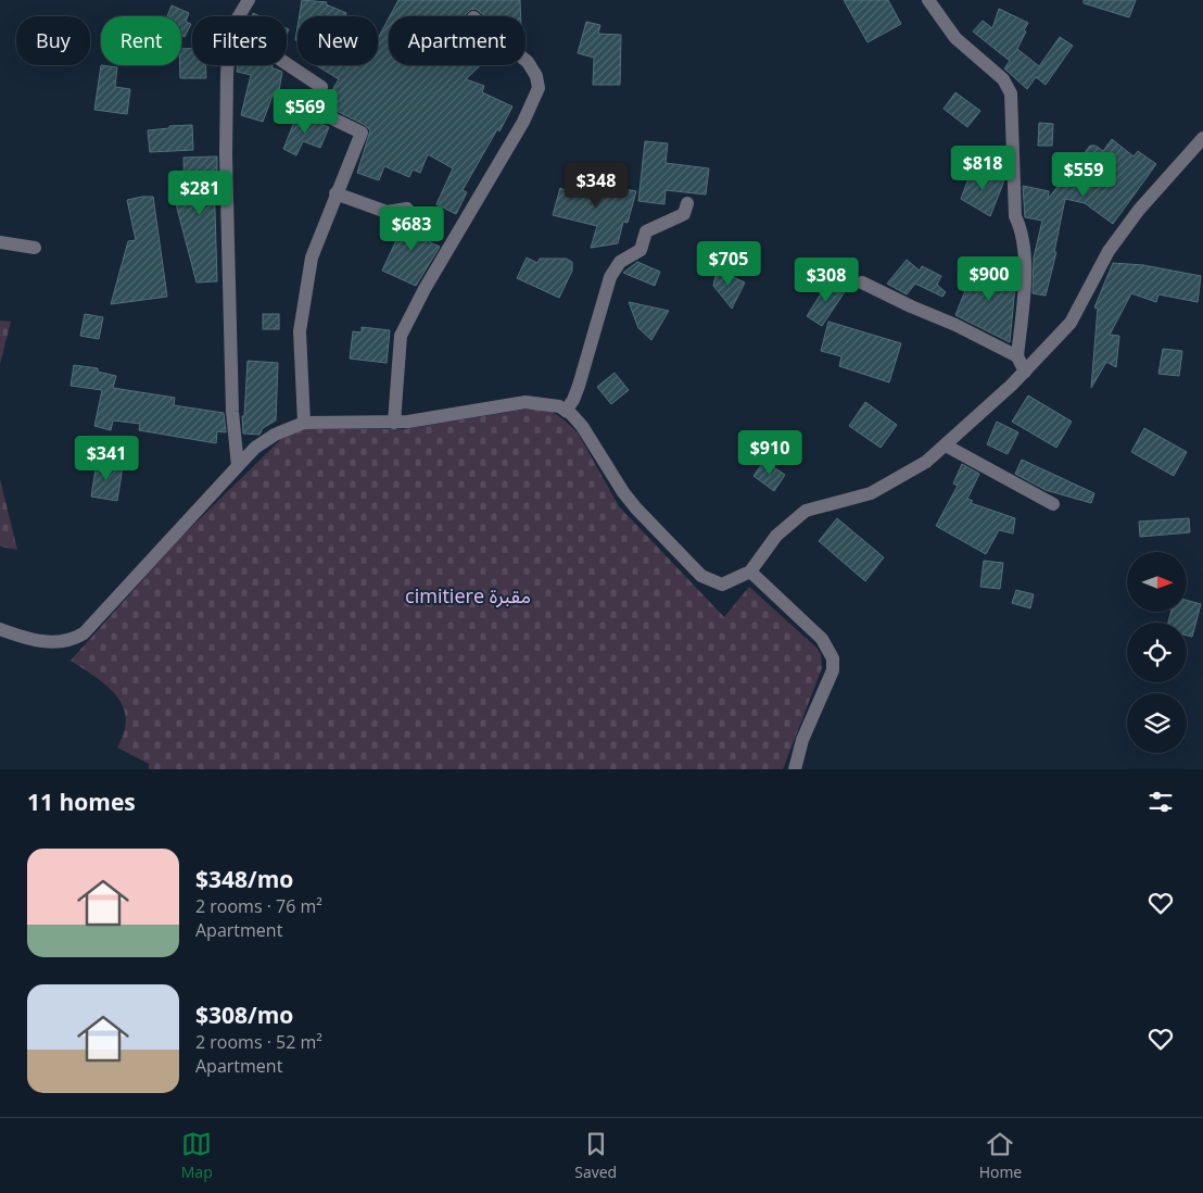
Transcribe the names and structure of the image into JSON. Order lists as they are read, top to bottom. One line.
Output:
{"parks":["cimitiere مقبرة"],"north":"right","page":{"chip":["Buy","Rent","Filters","New","Apartment"],"price":["$569","$818","$559","$348","$281","$683","$705","$900","$308","$910","$341"],"heading":"11 homes","list":[{"name":"$348/mo","note":"2 rooms · 76 m² · Apartment"},{"name":"$308/mo","note":"2 rooms · 52 m² · Apartment"}],"tabs":["Map","Saved","Home"]}}
